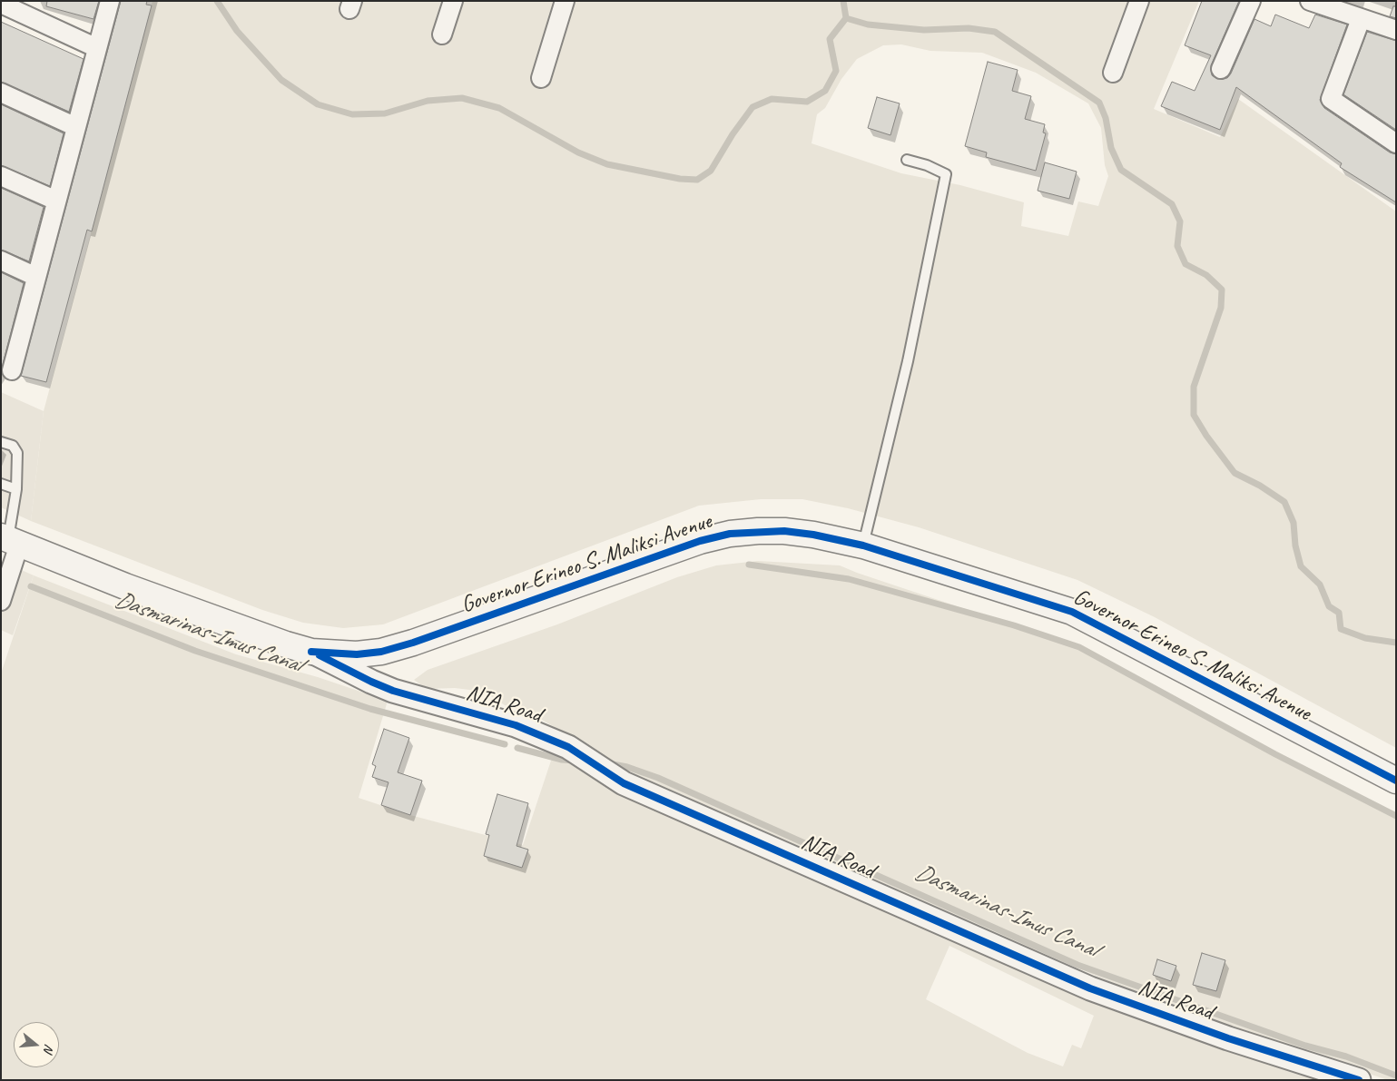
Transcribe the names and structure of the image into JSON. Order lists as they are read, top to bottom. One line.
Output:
{"streets":{"main road":["Governor Erineo S. Maliksi Avenue"],"street":["NIA Road"]},"crossings":[["Governor Erineo S. Maliksi Avenue","NIA Road"]],"water":["Dasmarinas-Imus Canal"],"north":"right"}
